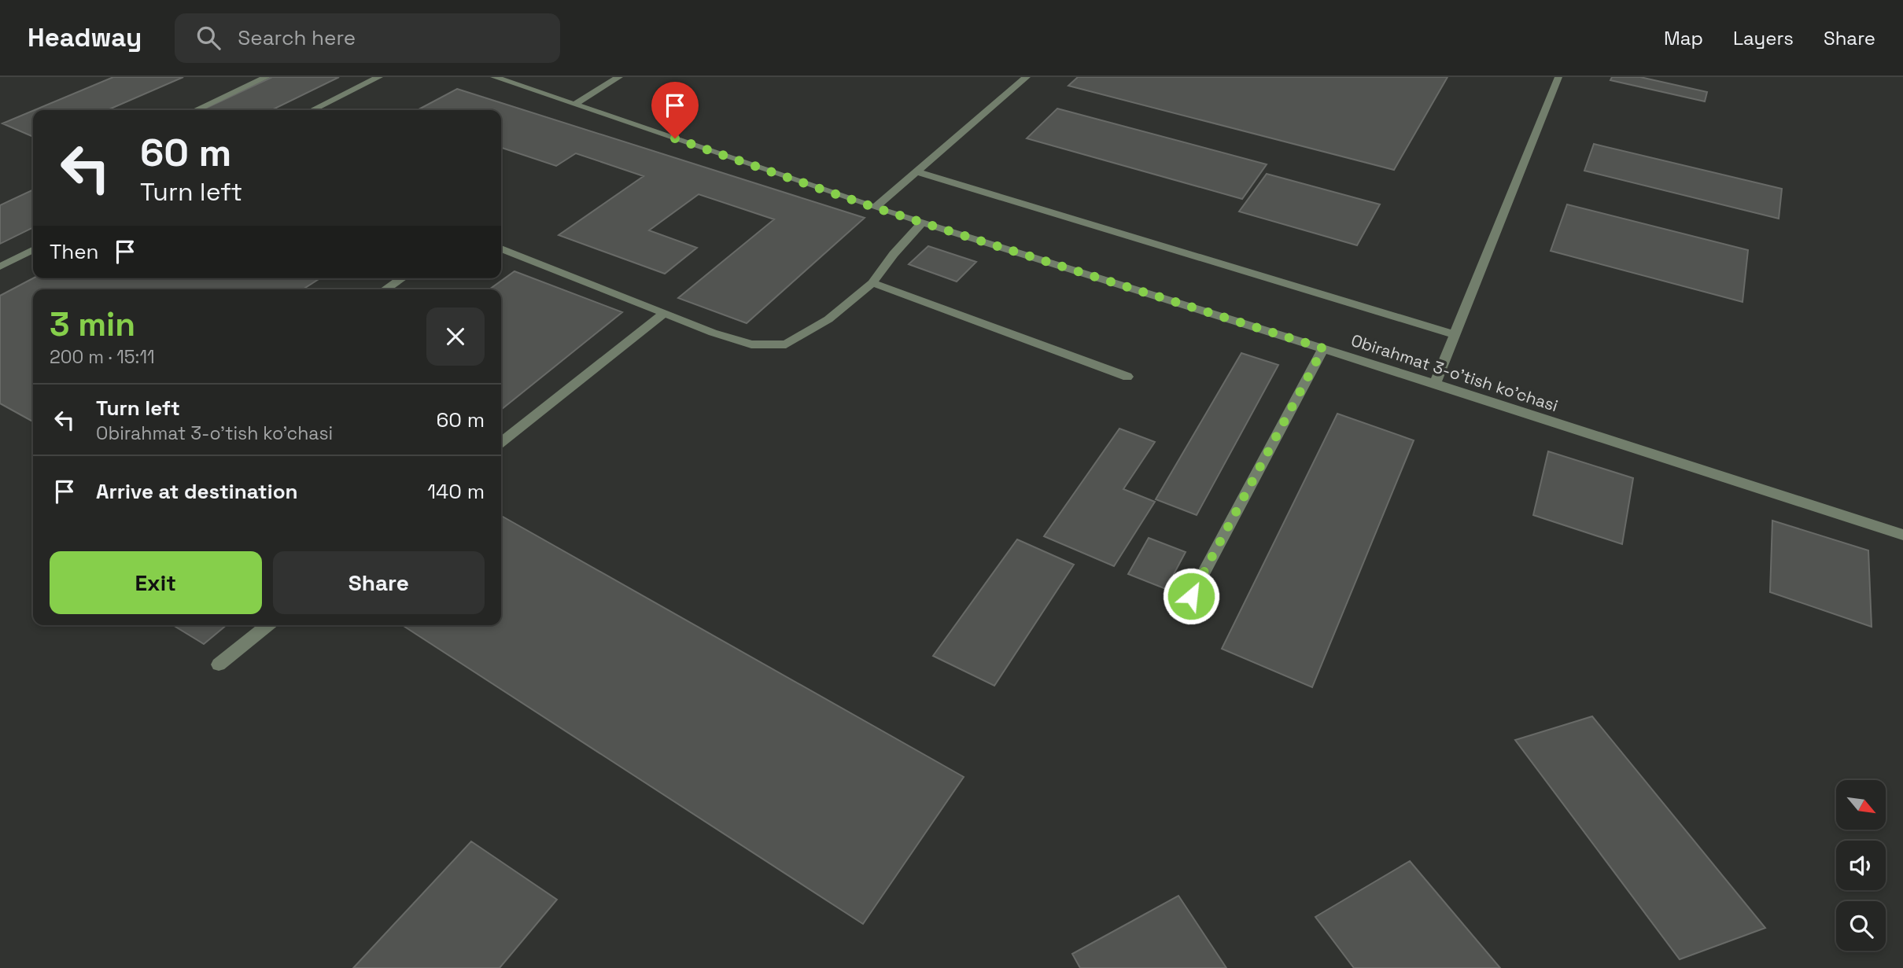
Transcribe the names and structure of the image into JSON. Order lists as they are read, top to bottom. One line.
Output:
{"streets":{"street":["Obirahmat 3-o'tish ko'chasi"]},"north":"bottom right","page":{"header":"Headway","search":"Search here","nav":["Map","Layers","Share"],"turn":["60 m","Turn left"],"then":"Then","heading":["3 min","200 m · 15:11"],"list":[{"name":"Turn left","note":"Obirahmat 3-o'tish ko'chasi","value":"60 m"},{"name":"Arrive at destination","value":"140 m"}],"buttons":["Exit","Share"]}}
